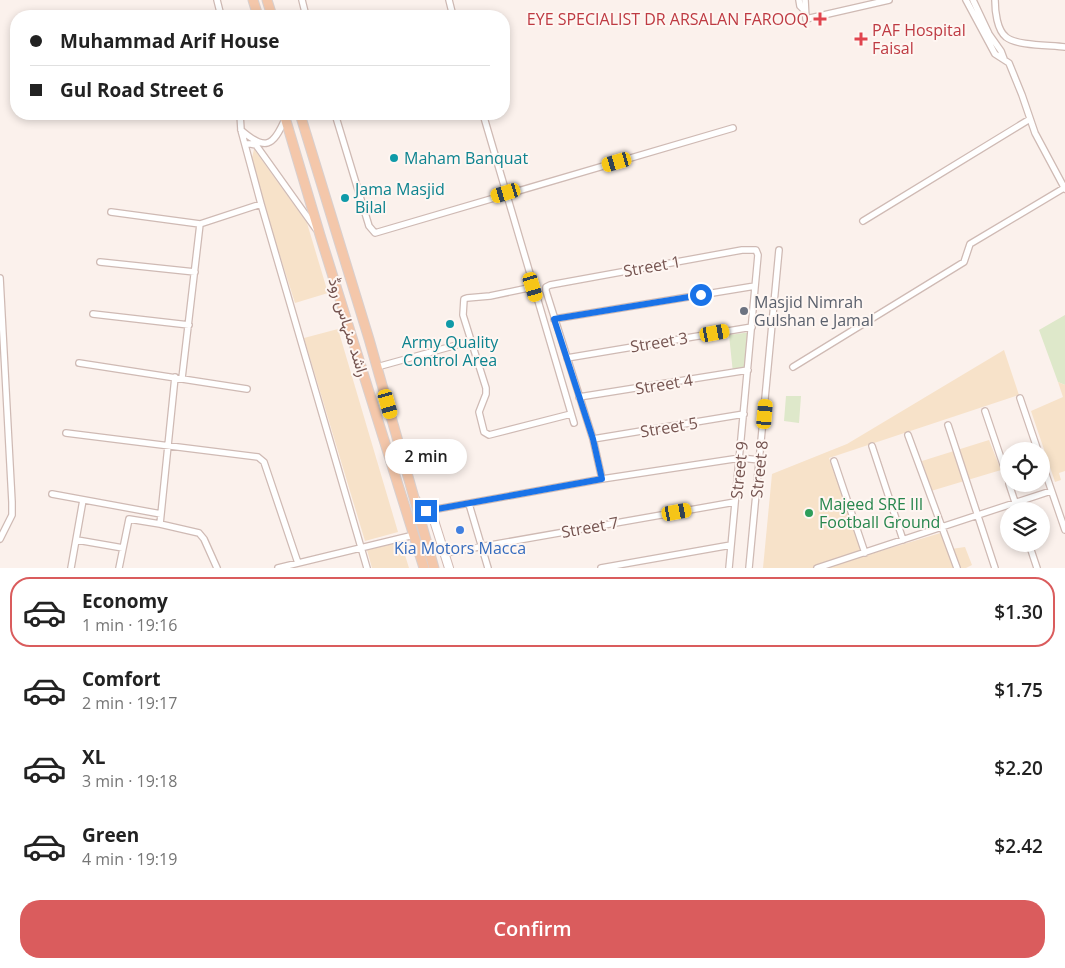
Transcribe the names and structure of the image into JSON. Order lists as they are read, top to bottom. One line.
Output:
{"streets":{"main road":["راشد منہاس روڈ"],"street":["Street 1","Street 3","Street 4","Street 5","Street 8","Street 9","Street 7"]},"crossings":[["Street 1","Street 9"],["Street 3","Street 9"],["Street 4","Street 9"],["Street 5","Street 9"],["Street 9","Street 7"]],"places":{"health":["EYE SPECIALIST DR ARSALAN FAROOQ","PAF Hospital Faisal"],"other":["Maham Banquat","Jama Masjid Bilal","Masjid Nimrah Gulshan e Jamal","Army Quality Control Area","Majeed SRE III Football Ground","Kia Motors Macca"]},"page":{"banner":["Muhammad Arif House","Gul Road Street 6"],"bubble":"2 min","list":[{"name":"Economy","note":"1 min · 19:16","value":"$1.30"},{"name":"Comfort","note":"2 min · 19:17","value":"$1.75"},{"name":"XL","note":"3 min · 19:18","value":"$2.20"},{"name":"Green","note":"4 min · 19:19","value":"$2.42"}],"buttons":"Confirm"}}
